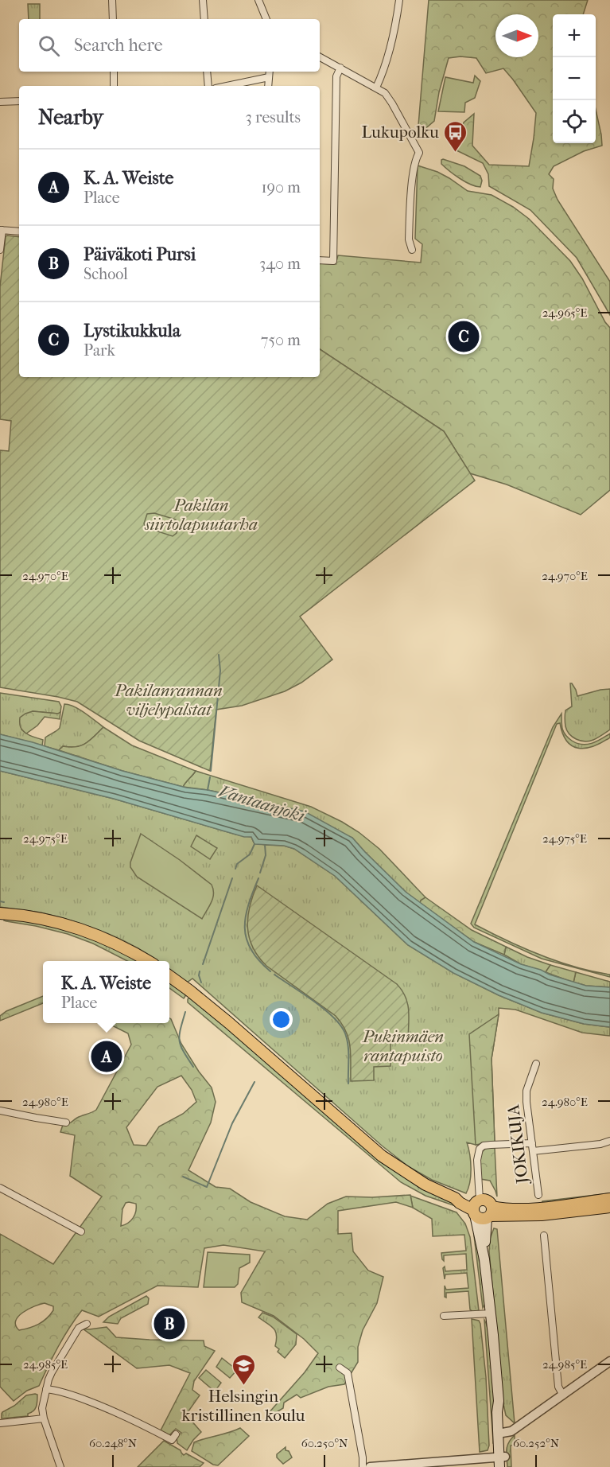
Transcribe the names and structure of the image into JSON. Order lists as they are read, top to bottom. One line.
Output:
{"streets":{"street":["JOKIKUJA"]},"water":["Vantaanjoki"],"parks":["Pakilan siirtolapuutarha","Pakilanrannan viljelypalstat","Pukinmäen rantapuisto"],"places":{"bus stop":["Lukupolku"],"school or university":["Helsingin kristillinen koulu"]},"north":"right","page":{"map_buttons":["+","−"],"search":"Search here","heading":["Nearby","3 results"],"list":[{"mark":"A","name":"K. A. Weiste","note":"Place","value":"190 m"},{"mark":"B","name":"Päiväkoti Pursi","note":"School","value":"340 m"},{"mark":"C","name":"Lystikukkula","note":"Park","value":"750 m"}],"pins":["C","A","B"],"popup":["K. A. Weiste","Place"]},"coordinates":["24.965°E","24.970°E","24.975°E","24.980°E","24.985°E","60.248°N","60.250°N","60.252°N"]}
